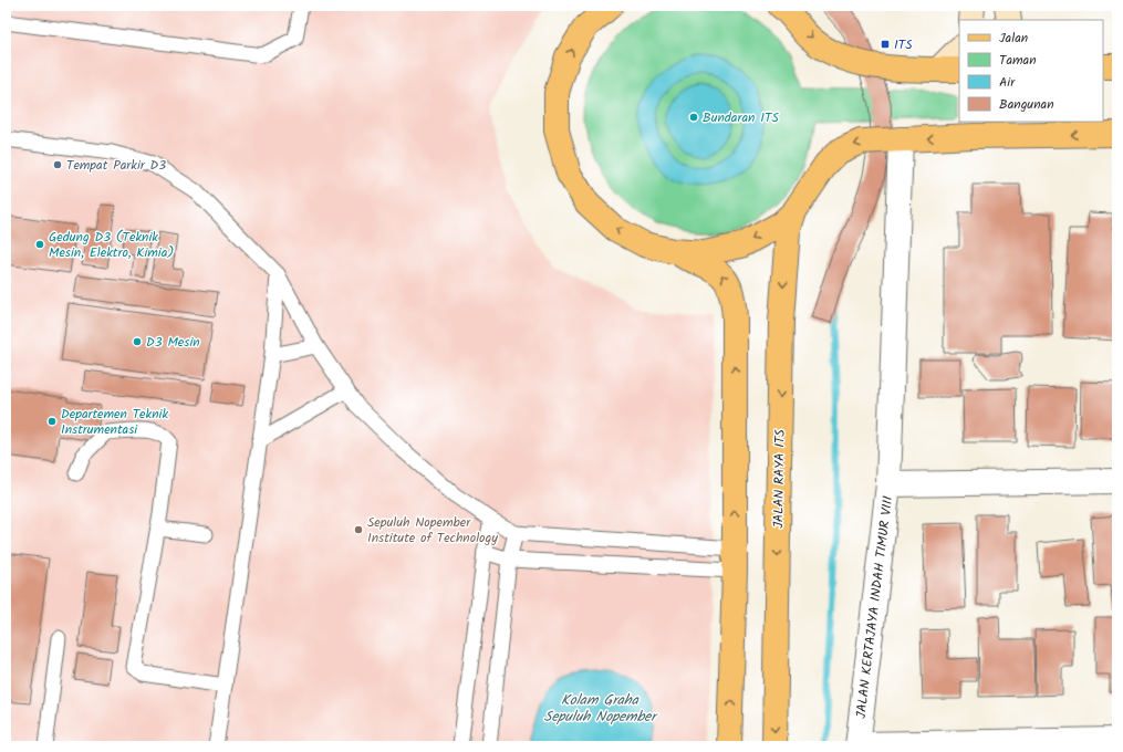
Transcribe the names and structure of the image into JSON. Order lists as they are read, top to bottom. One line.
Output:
{"streets":{"main road":["JALAN RAYA ITS"],"street":["JALAN KERTAJAYA INDAH TIMUR VIII"]},"water":["Kolam Graha Sepuluh Nopember"],"places":{"transit":["ITS"],"other":["Bundaran ITS","Tempat Parkir D3","Gedung D3 (Teknik Mesin, Elektro, Kimia)","D3 Mesin","Departemen Teknik Instrumentasi","Sepuluh Nopember Institute of Technology"]},"legend":["Jalan","Taman","Air","Bangunan"]}
